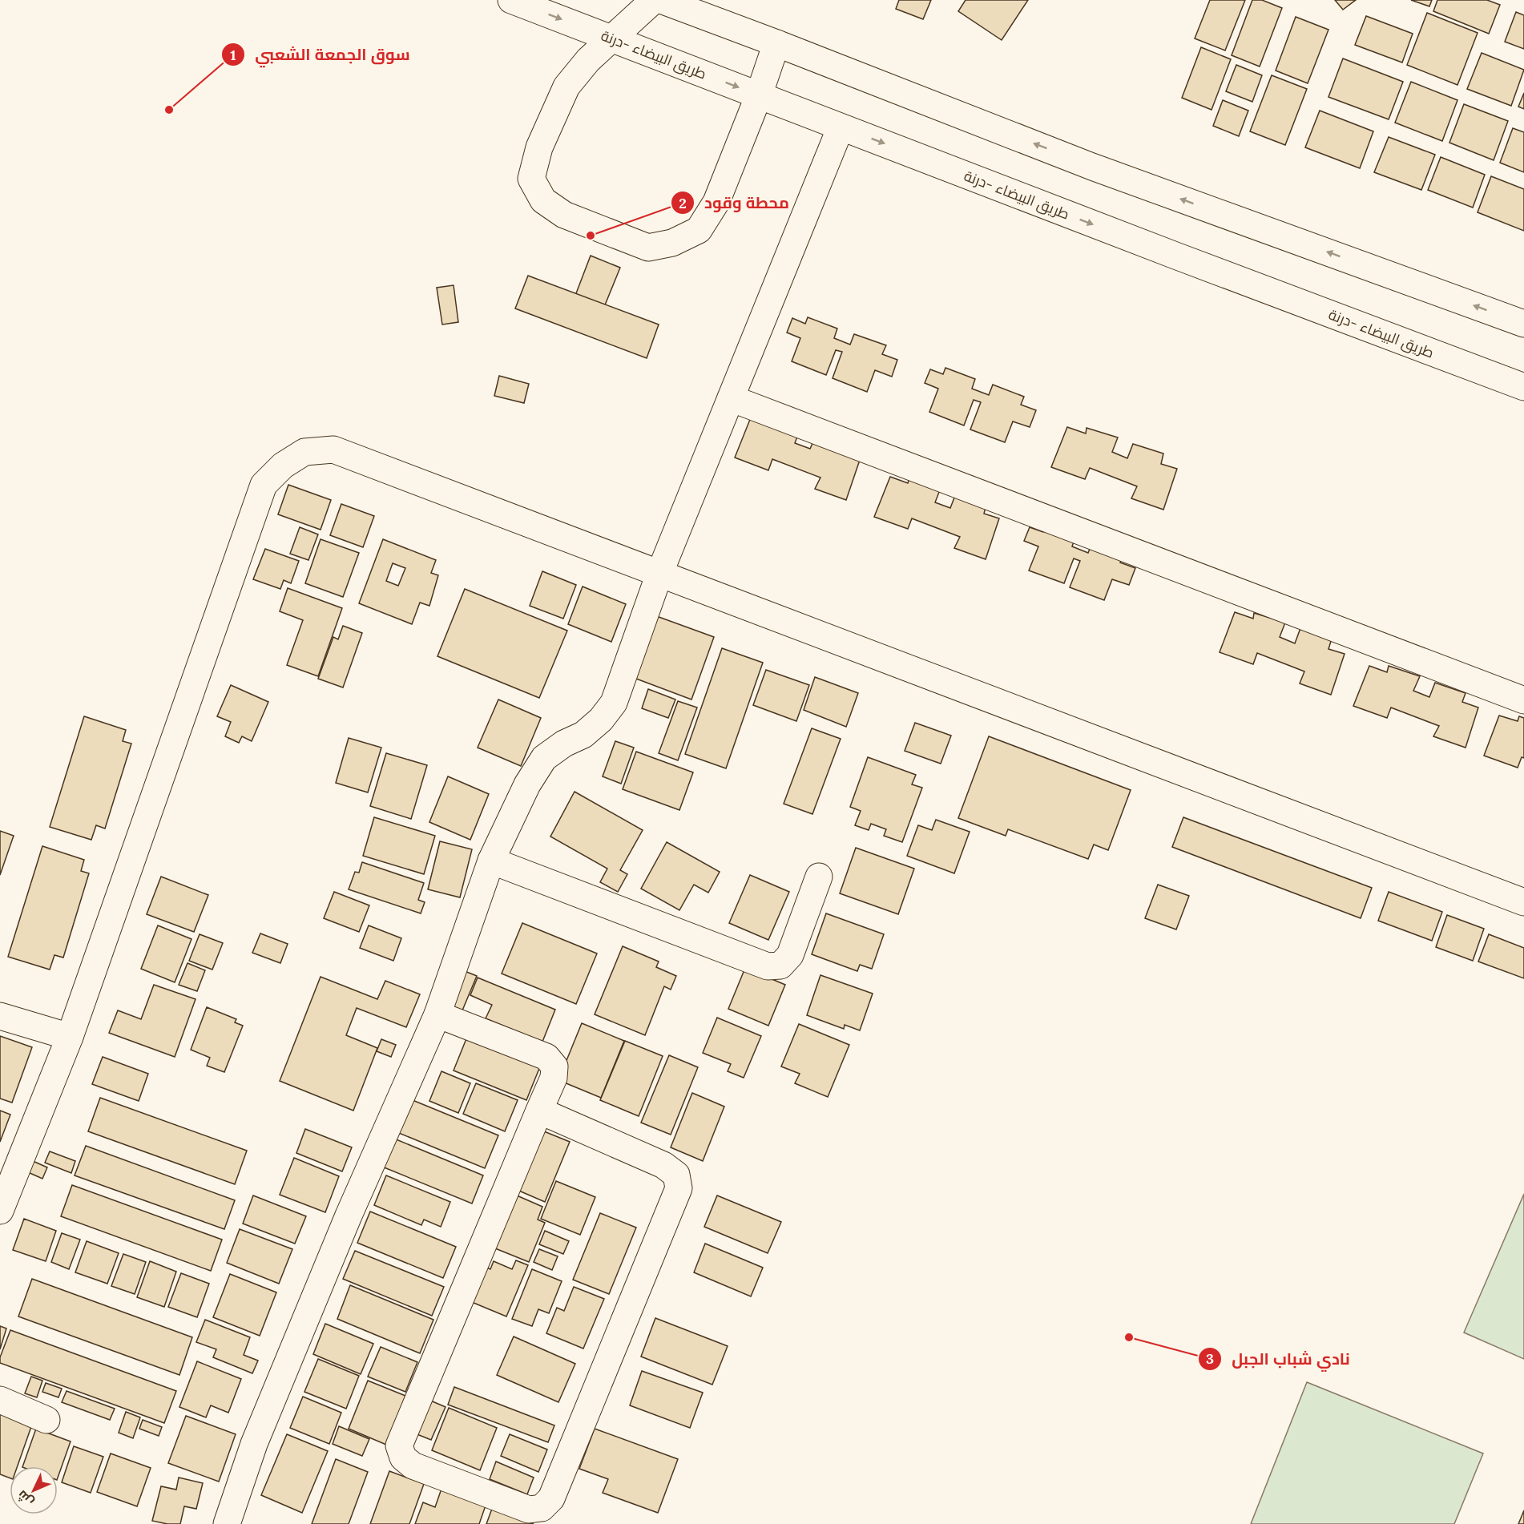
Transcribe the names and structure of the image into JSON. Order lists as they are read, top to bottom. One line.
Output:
{"streets":{"main road":["طريق البيضاء -درنة"]},"places":["سوق الجمعة الشعبي","محطة وقود","نادي شباب الجبل"],"north":"bottom left"}
